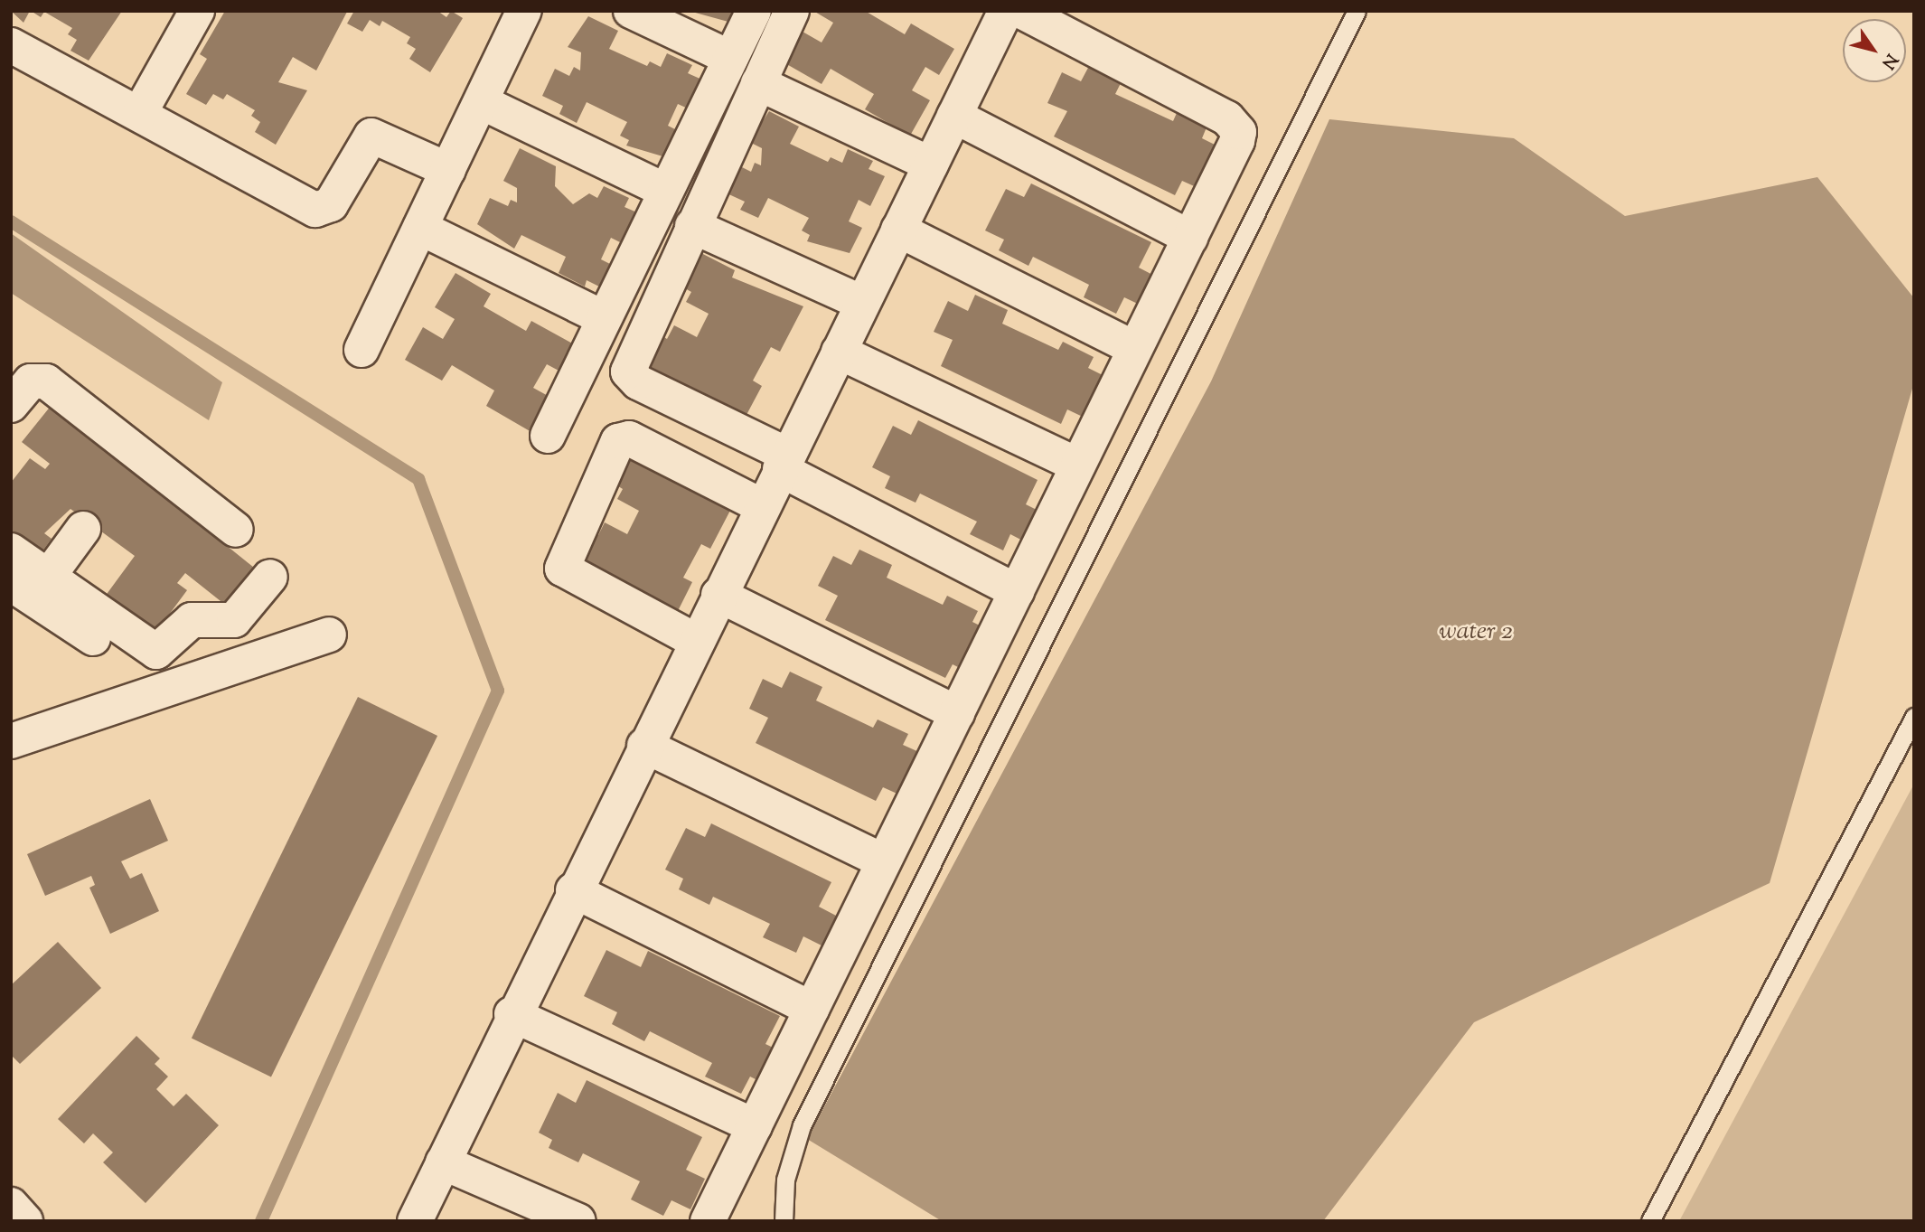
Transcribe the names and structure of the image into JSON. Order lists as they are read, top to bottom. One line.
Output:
{"water":["water 2"],"north":"bottom right"}
